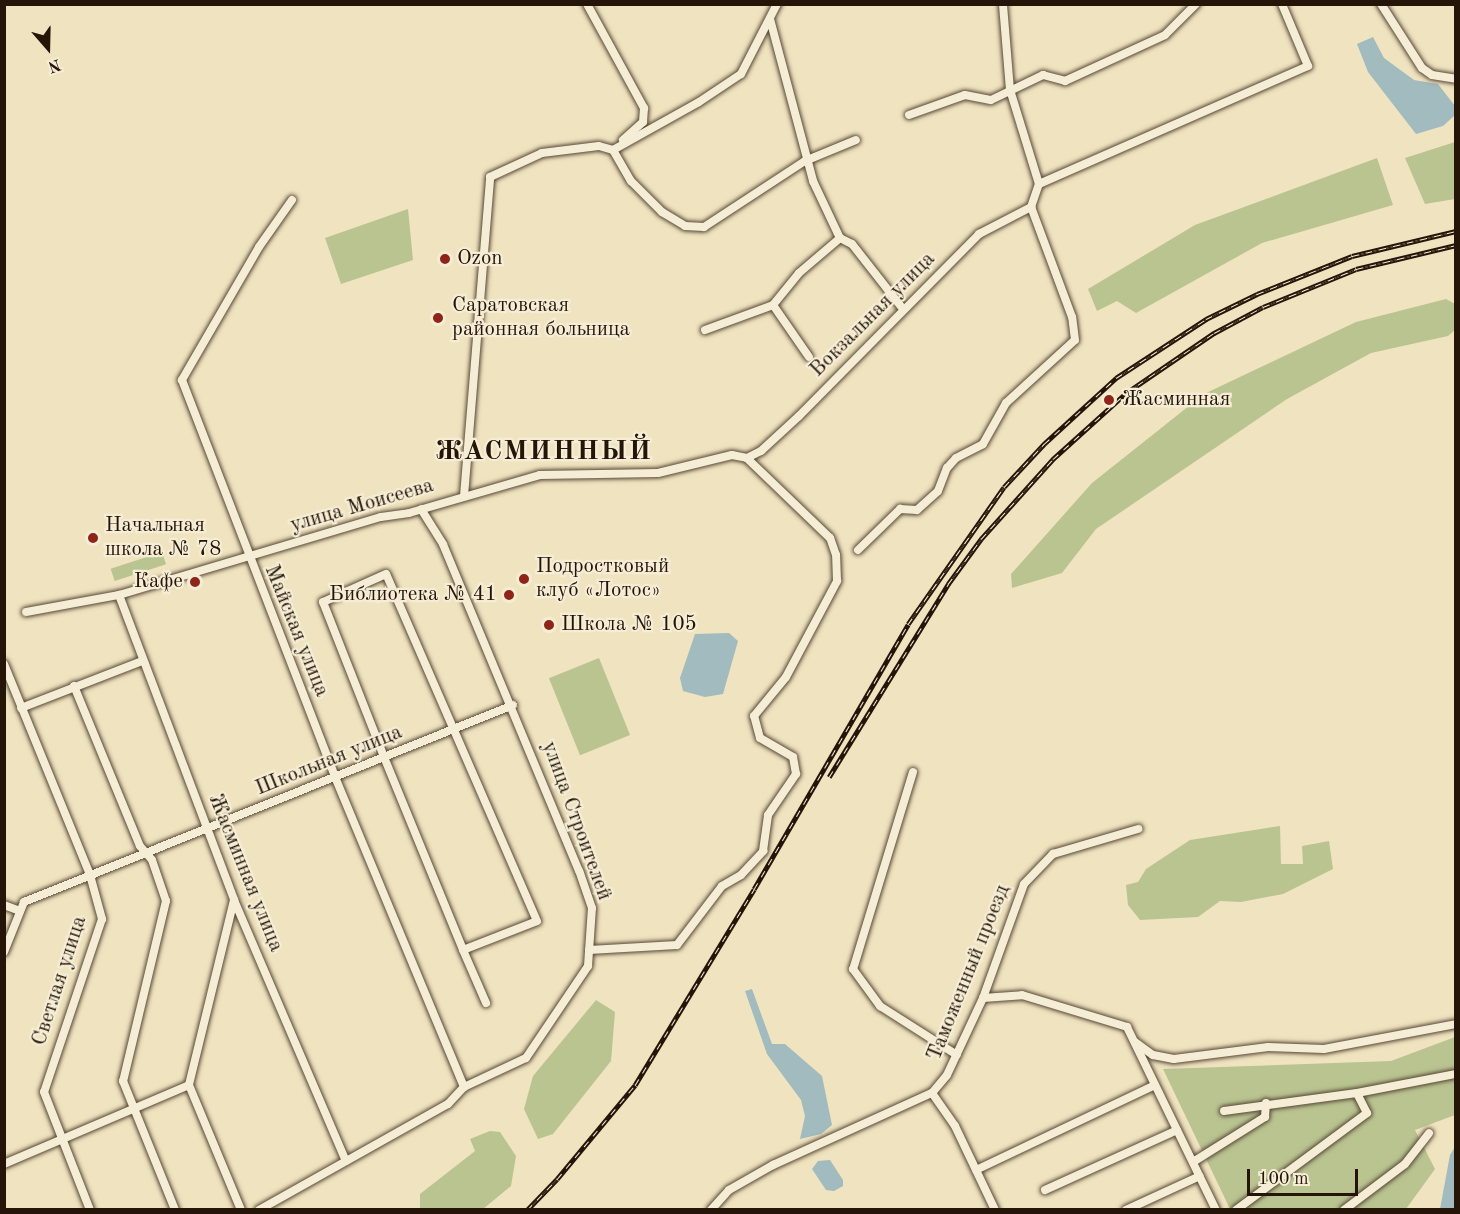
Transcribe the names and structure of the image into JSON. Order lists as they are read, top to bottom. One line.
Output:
{"streets":{"street":["Вокзальная улица","улица Моисеева","Майская улица","Школьная улица","улица Строителей","Жасминная улица","Таможенный проезд","Светлая улица"]},"crossings":[["Вокзальная улица","улица Моисеева"],["улица Моисеева","Майская улица"],["улица Моисеева","улица Строителей"],["улица Моисеева","Жасминная улица"],["Майская улица","Школьная улица"],["Майская улица","улица Строителей"],["Школьная улица","улица Строителей"],["Школьная улица","Жасминная улица"],["Школьная улица","Светлая улица"],["улица Строителей","Жасминная улица"]],"districts":["ЖАСМИННЫЙ"],"places":["Ozon","Саратовская районная больница","Жасминная","Начальная школа № 78","Подростковый клуб «Лотос»","Кафе","Библиотека № 41","Школа № 105"],"scale_bar":"100 m","north":"bottom"}
